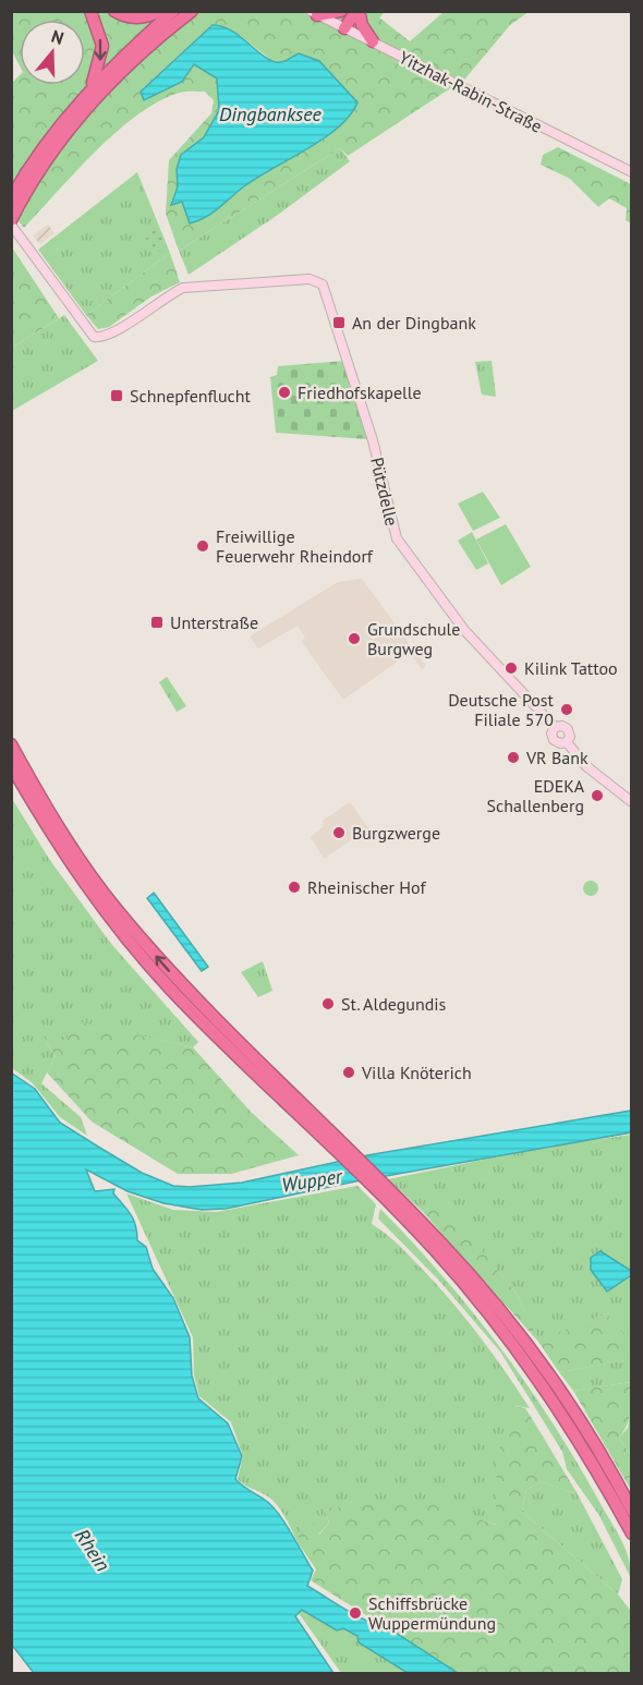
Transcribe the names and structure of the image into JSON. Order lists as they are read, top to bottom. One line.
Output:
{"streets":{"street":["Yitzhak-Rabin-Straße","Pützdelle"]},"water":["Dingbanksee","Wupper","Rhein"],"places":{"transit":["An der Dingbank","Schnepfenflucht","Unterstraße"],"other":["Friedhofskapelle","Freiwillige Feuerwehr Rheindorf","Grundschule Burgweg","Kilink Tattoo","Deutsche Post Filiale 570","VR Bank","EDEKA Schallenberg","Burgzwerge","Rheinischer Hof","St. Aldegundis","Villa Knöterich","Schiffsbrücke Wuppermündung"]},"north":"top"}
